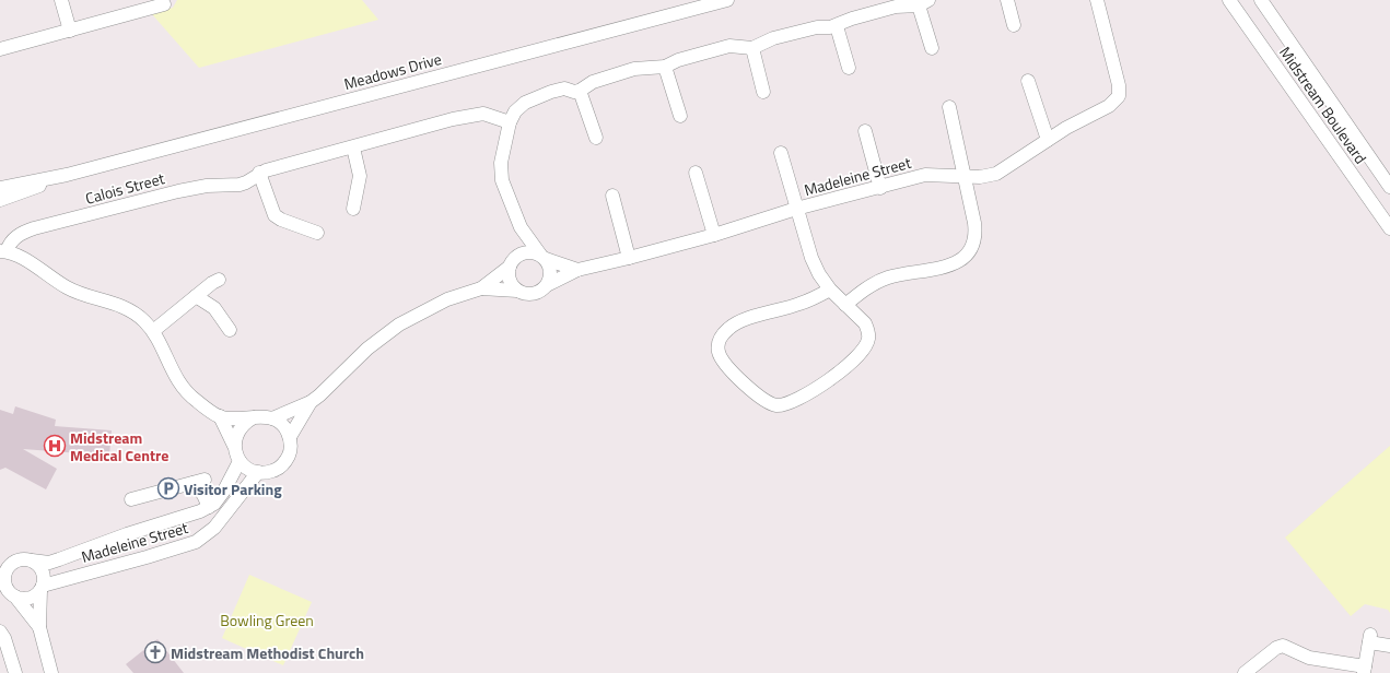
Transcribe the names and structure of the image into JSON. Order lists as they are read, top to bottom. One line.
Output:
{"streets":{"street":["Meadows Drive","Midstream Boulevard","Madeleine Street","Calois Street"]},"parks":["Bowling Green"],"places":{"hospital":["Midstream Medical Centre"],"parking":["Visitor Parking"],"church":["Midstream Methodist Church"]}}
